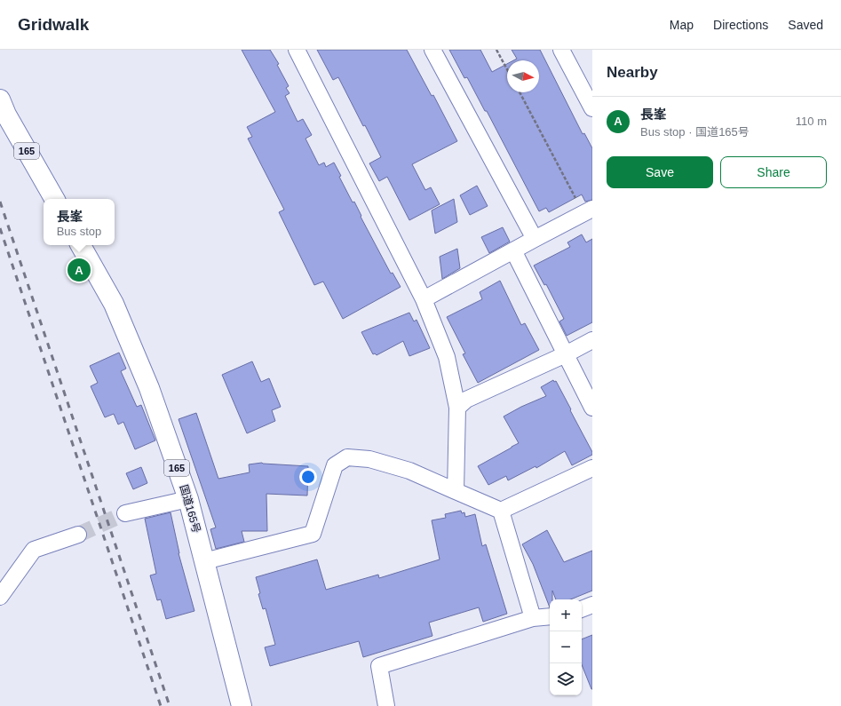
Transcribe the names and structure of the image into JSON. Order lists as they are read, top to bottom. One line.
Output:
{"streets":{"highway":["165","国道165号"]},"north":"right","page":{"header":"Gridwalk","nav":["Map","Directions","Saved"],"heading":"Nearby","list":[{"mark":"A","name":"長峯","note":"Bus stop · 国道165号","value":"110 m"}],"buttons":["Save","Share"],"popup":["長峯","Bus stop"],"pins":"A","map_buttons":["+","−"]}}
